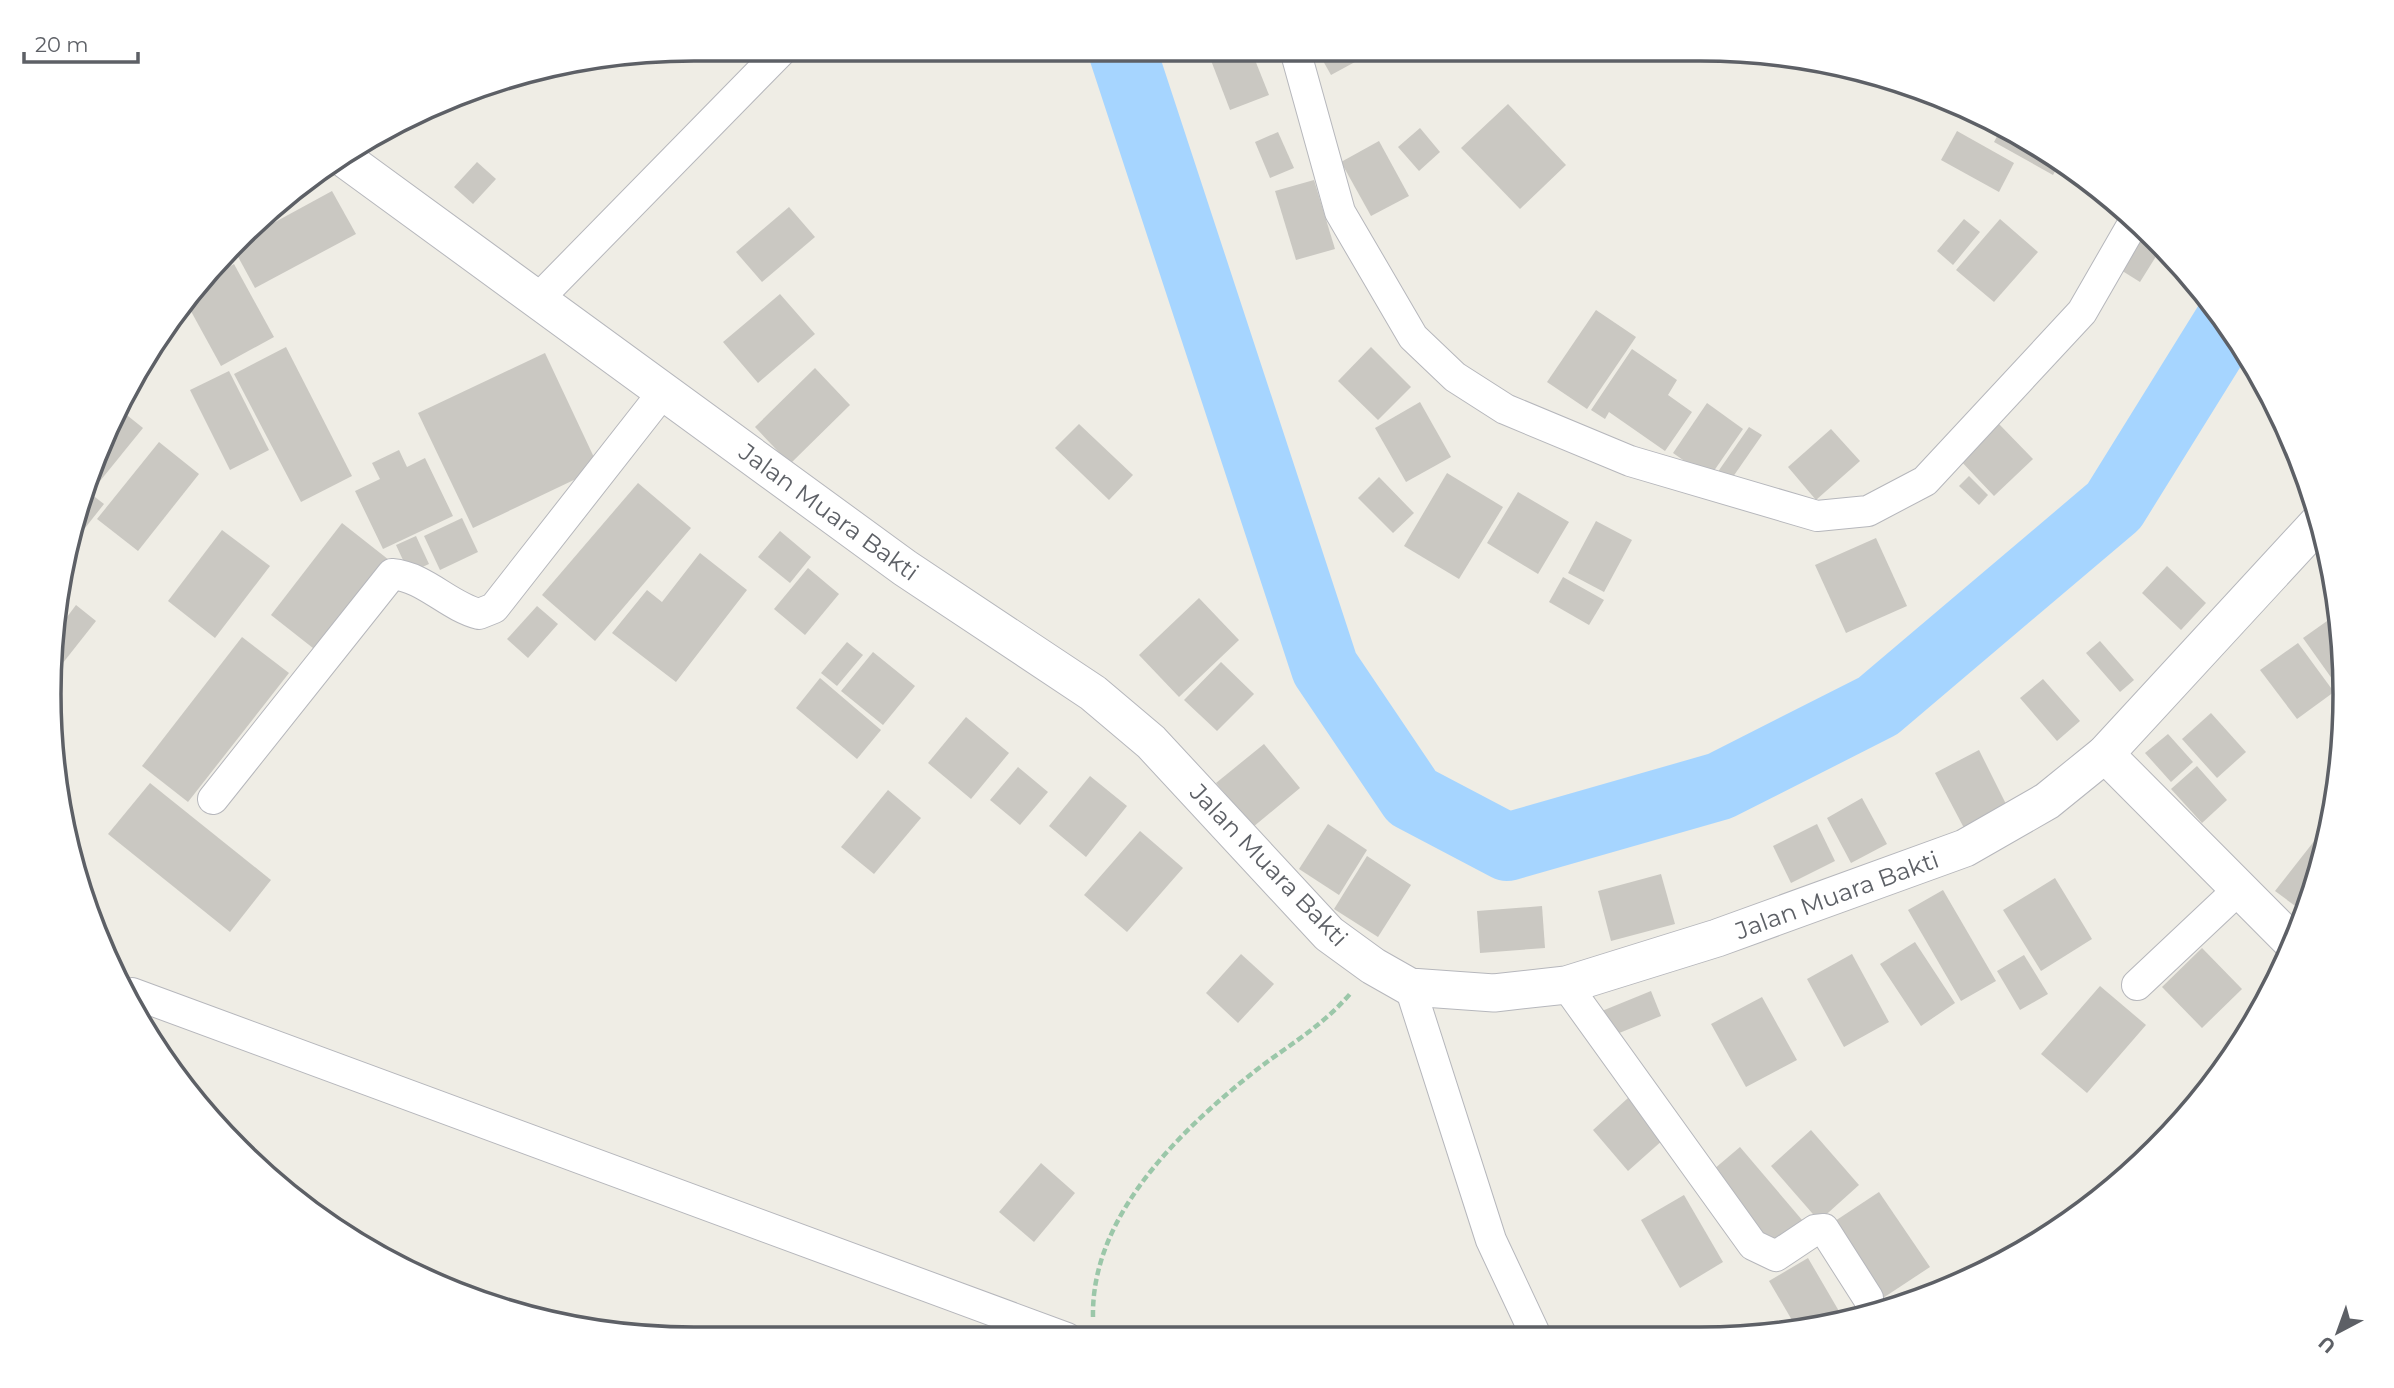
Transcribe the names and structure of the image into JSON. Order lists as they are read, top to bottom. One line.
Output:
{"streets":{"street":["Jalan Muara Bakti"]},"scale_bar":"20 m","north":"bottom left"}
